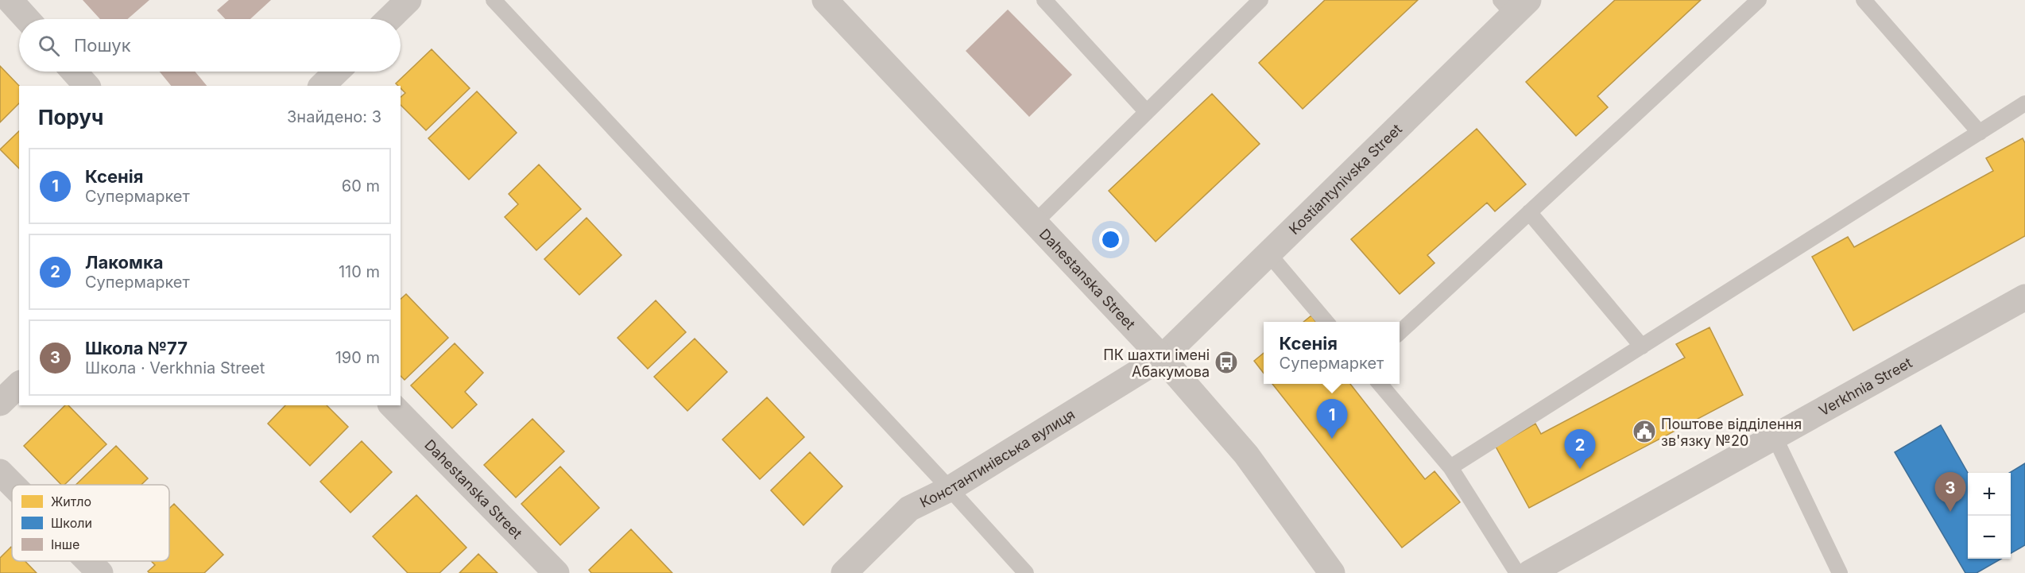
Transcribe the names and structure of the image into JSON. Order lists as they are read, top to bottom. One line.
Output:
{"streets":{"street":["Kostiantynivska Street","Dahestanska Street","Verkhnia Street","Константинівська вулиця"]},"crossings":[["Kostiantynivska Street","Dahestanska Street"],["Kostiantynivska Street","Константинівська вулиця"],["Dahestanska Street","Константинівська вулиця"]],"places":{"bus stop":["ПК шахти імені Абакумова"],"public building":["Поштове відділення зв'язку №20"]},"legend":["Житло","Школи","Інше"],"page":{"search":"Пошук","heading":["Поруч","Знайдено: 3"],"list":[{"mark":"1","name":"Ксенія","note":"Супермаркет","value":"60 m"},{"mark":"2","name":"Лакомка","note":"Супермаркет","value":"110 m"},{"mark":"3","name":"Школа №77","note":"Школа · Verkhnia Street","value":"190 m"}],"popup":["Ксенія","Супермаркет"],"pins":["1","2","3"],"map_buttons":["+","−"]}}
